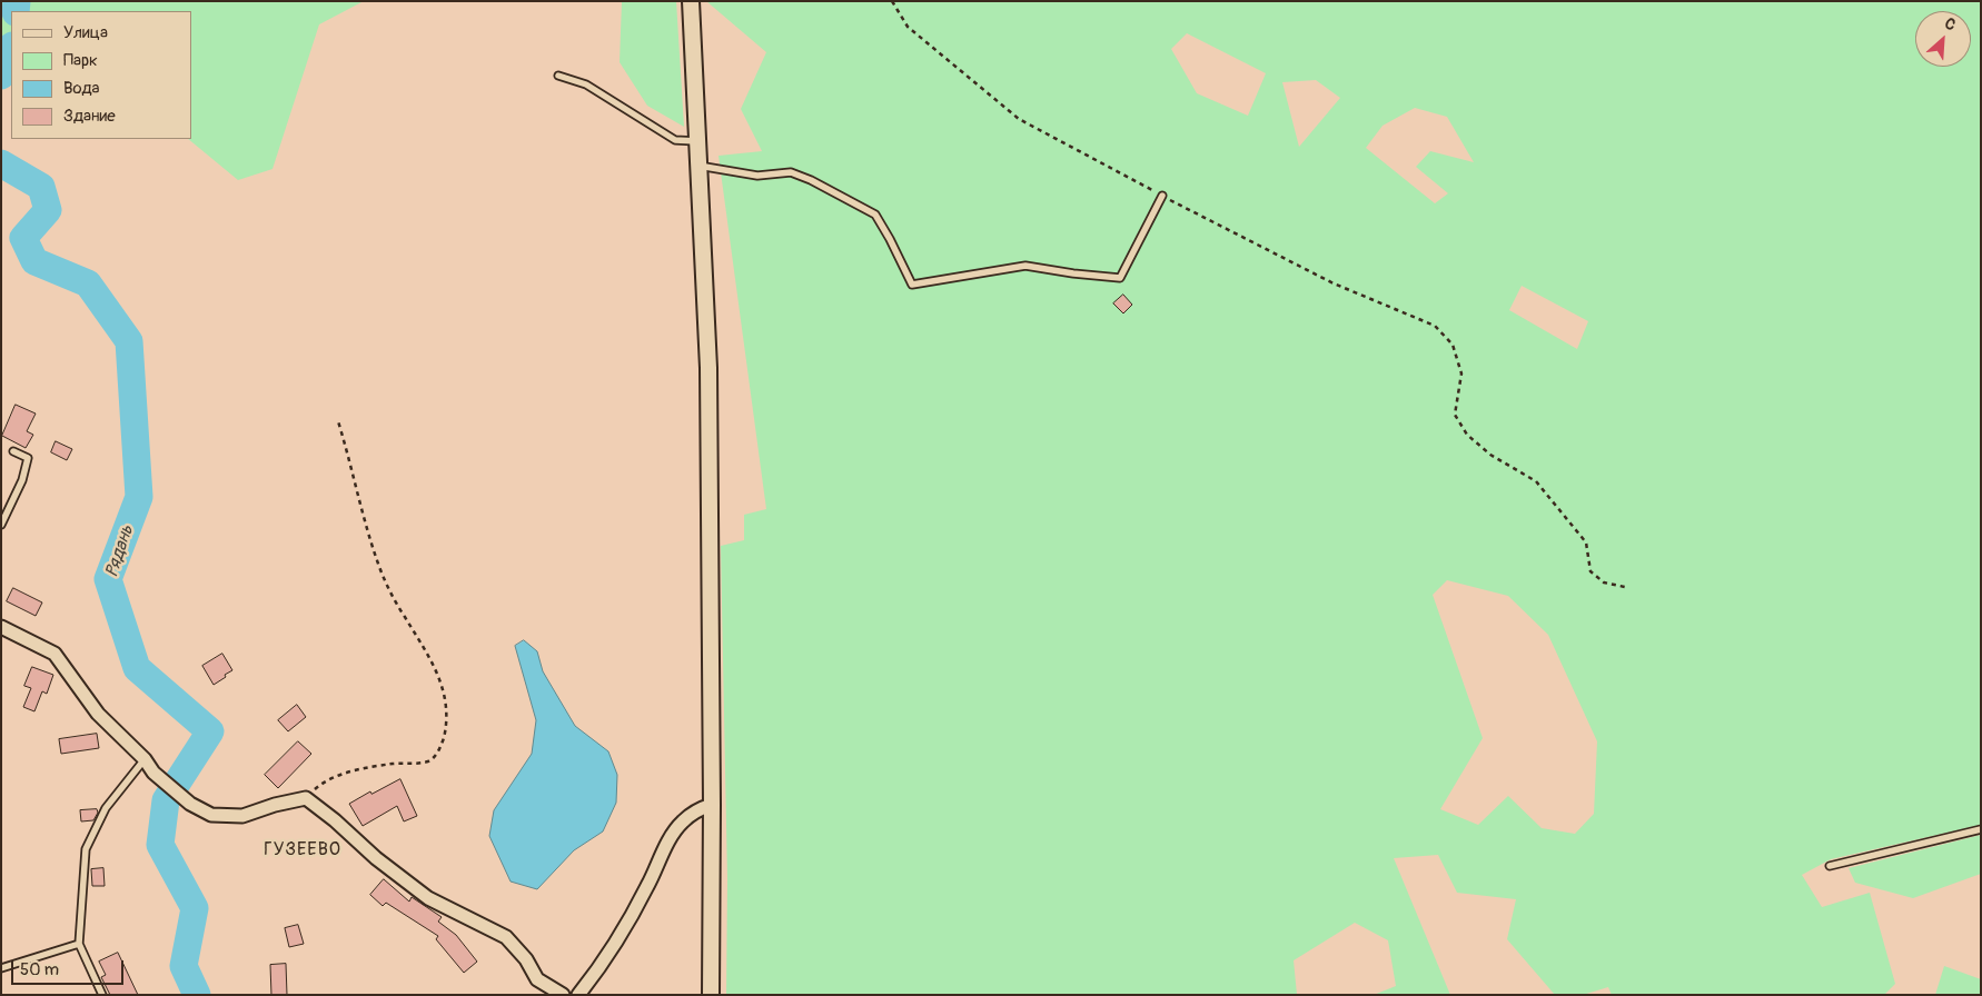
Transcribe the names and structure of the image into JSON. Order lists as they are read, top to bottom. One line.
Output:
{"districts":["ГУЗЕЕВО"],"water":["Рядань"],"legend":["Улица","Парк","Вода","Здание"],"scale_bar":"50 m","north":"top right"}
